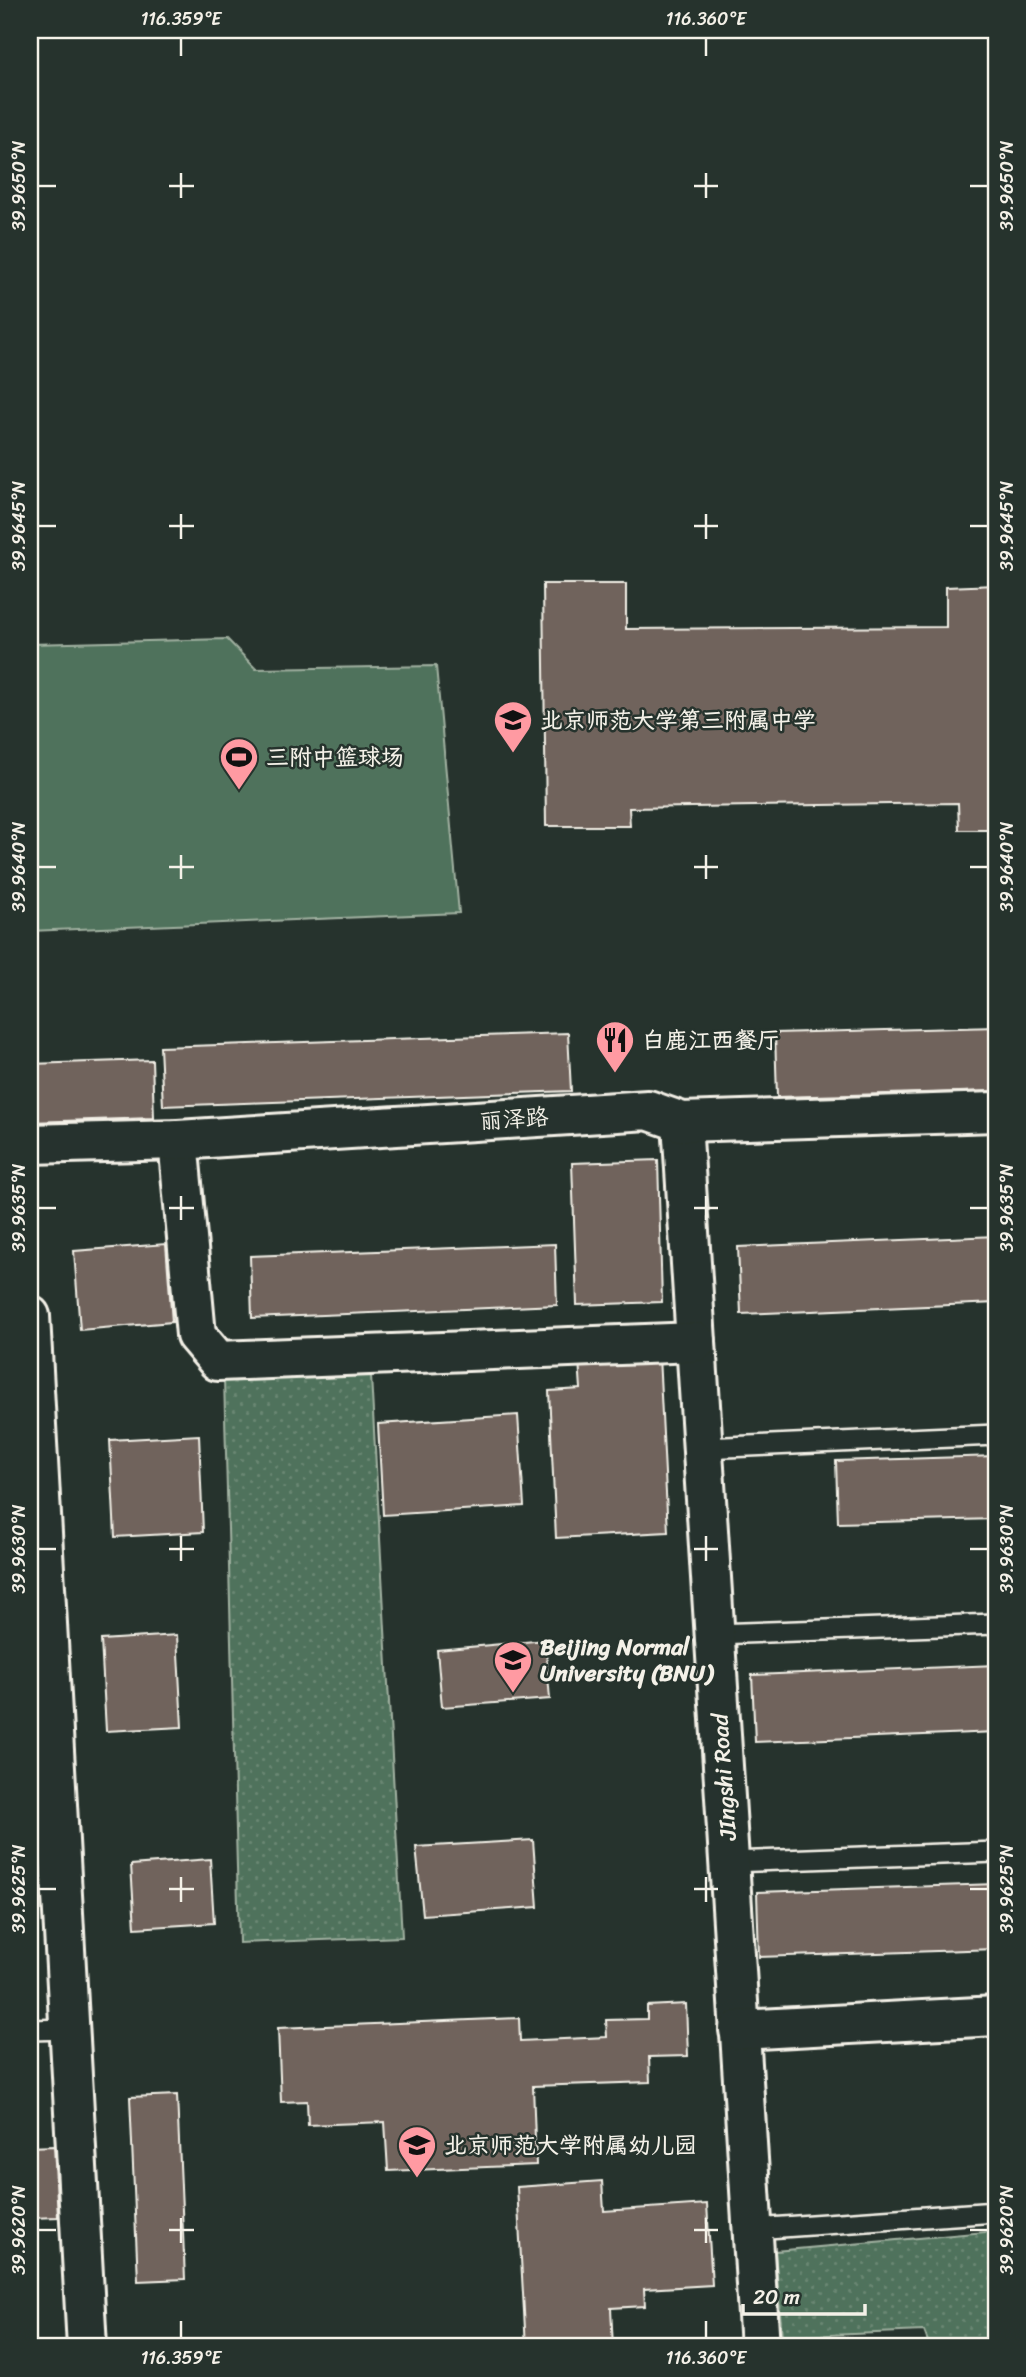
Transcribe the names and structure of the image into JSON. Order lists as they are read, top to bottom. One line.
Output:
{"streets":{"street":["丽泽路","JIngshi Road"]},"crossings":[["丽泽路","JIngshi Road"]],"places":{"school or university":["北京师范大学第三附属中学","Beijing Normal University (BNU)","北京师范大学附属幼儿园"],"sports":["三附中篮球场"],"restaurant":["白鹿江西餐厅"]},"scale_bar":"20 m","coordinates":["116.359°E","116.360°E","39.9650°N","39.9645°N","39.9640°N","39.9635°N","39.9630°N","39.9625°N","39.9620°N"]}
